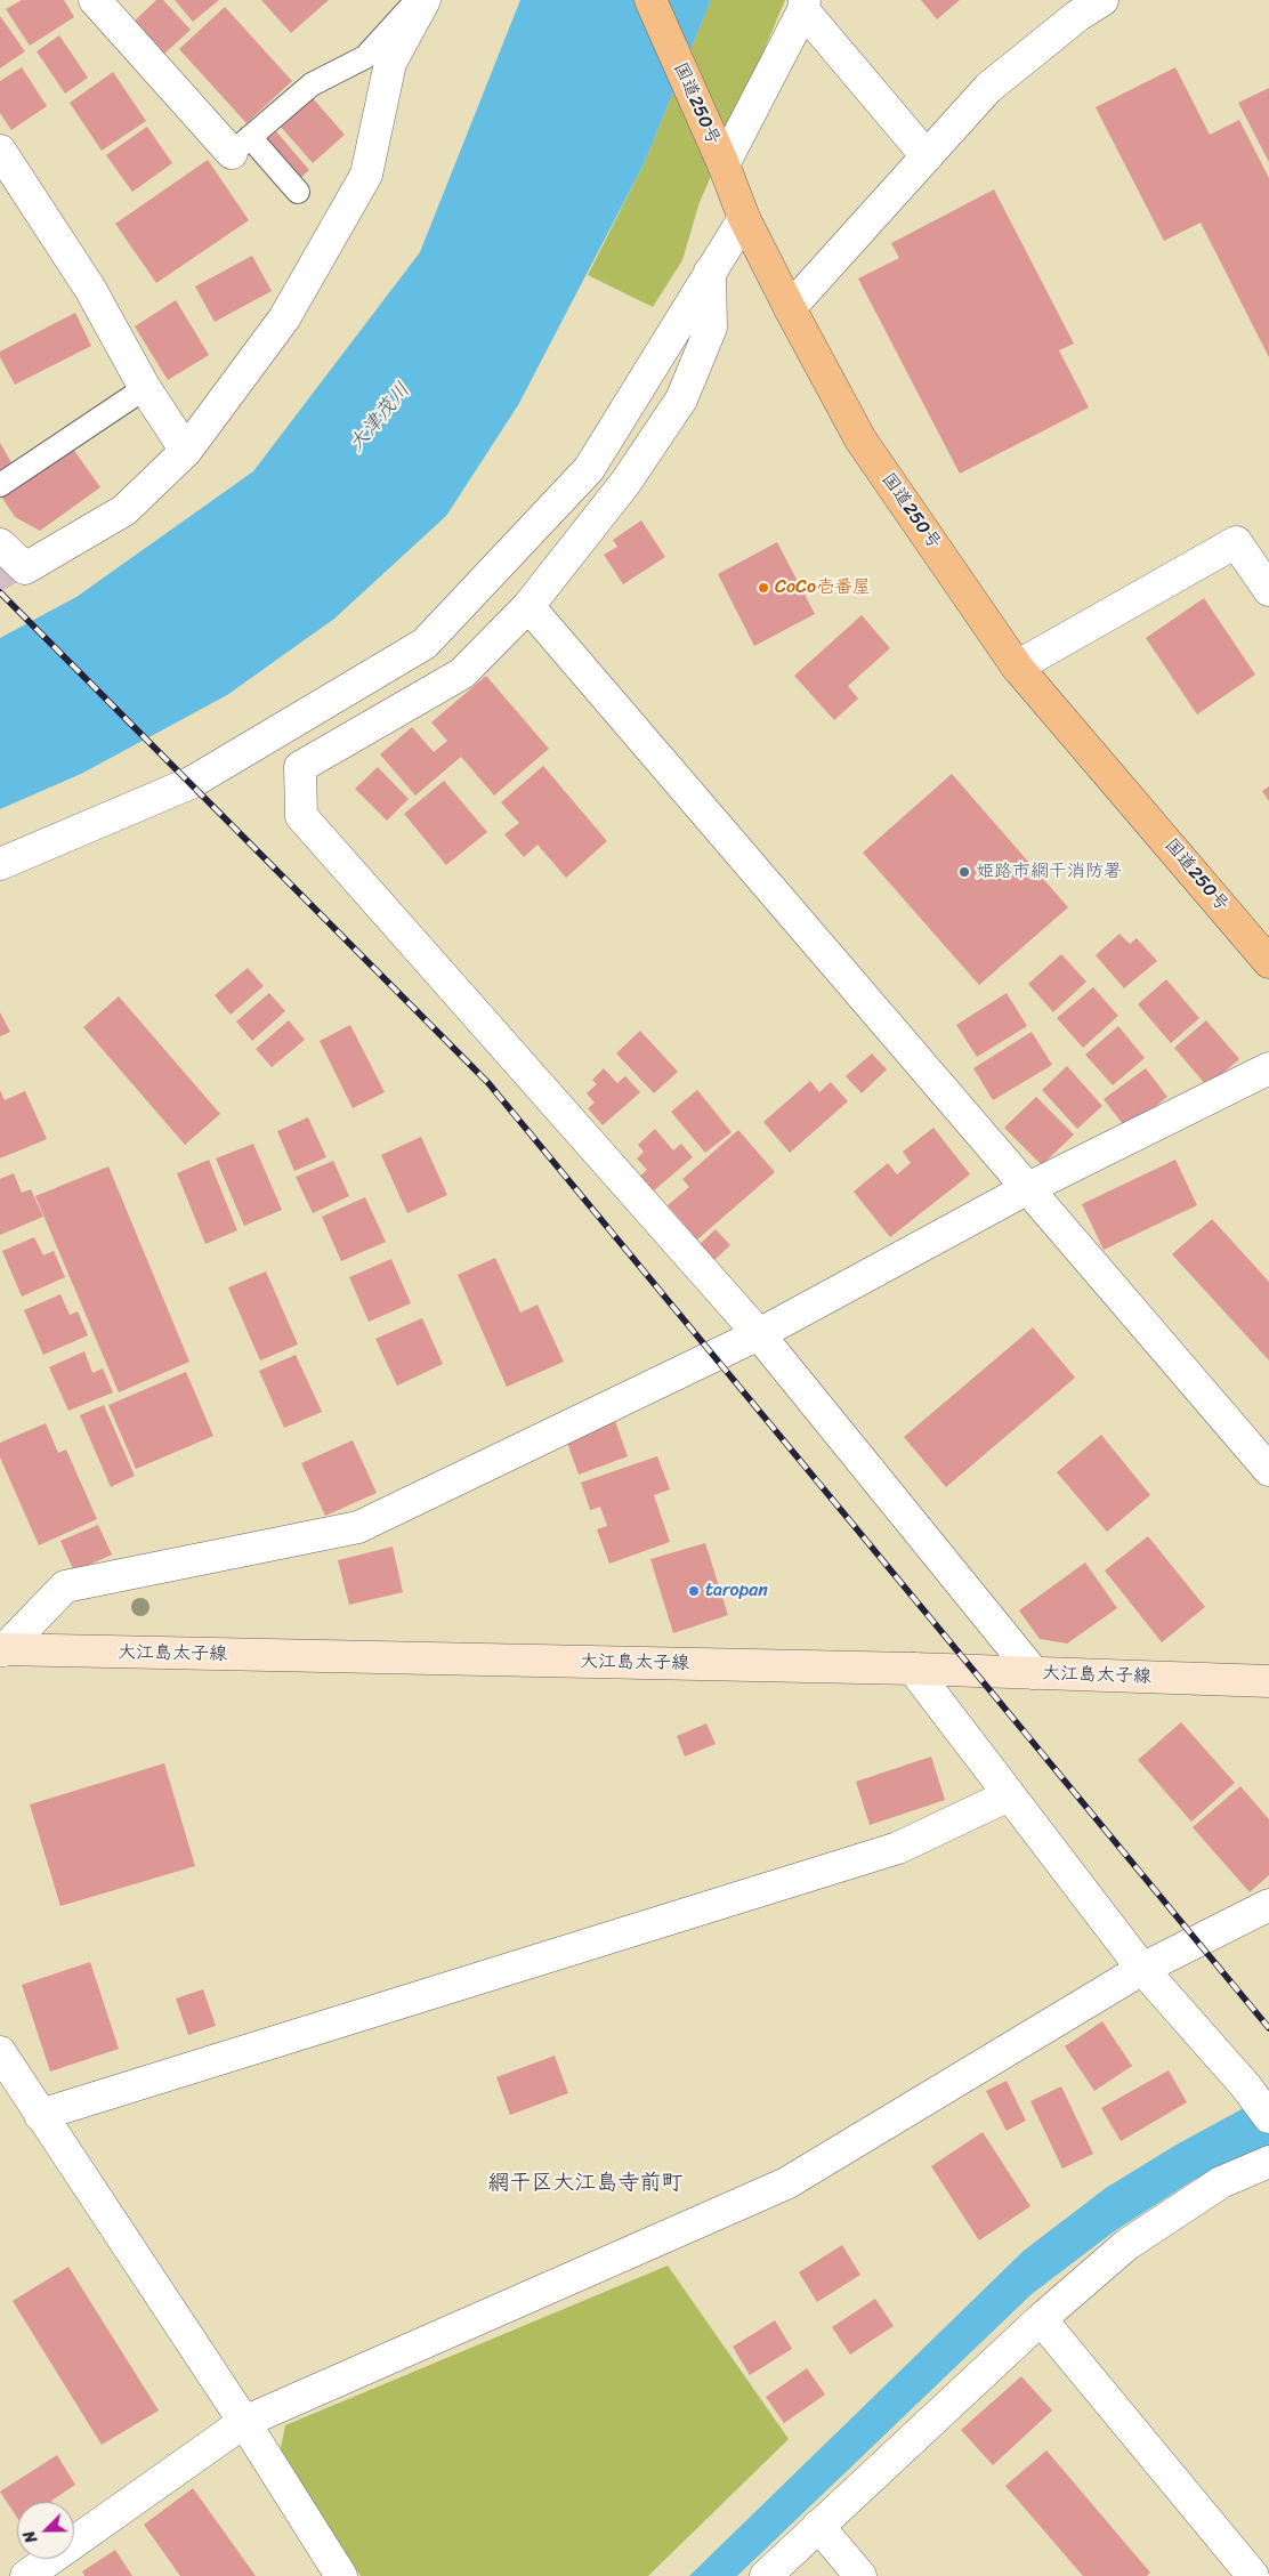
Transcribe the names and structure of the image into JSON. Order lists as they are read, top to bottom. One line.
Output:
{"streets":{"highway":["国道250号"],"main road":["大江島太子線"]},"districts":["網干区大江島寺前町"],"water":["大津茂川"],"places":["CoCo壱番屋","姫路市網干消防署","taropan"],"north":"bottom left"}
